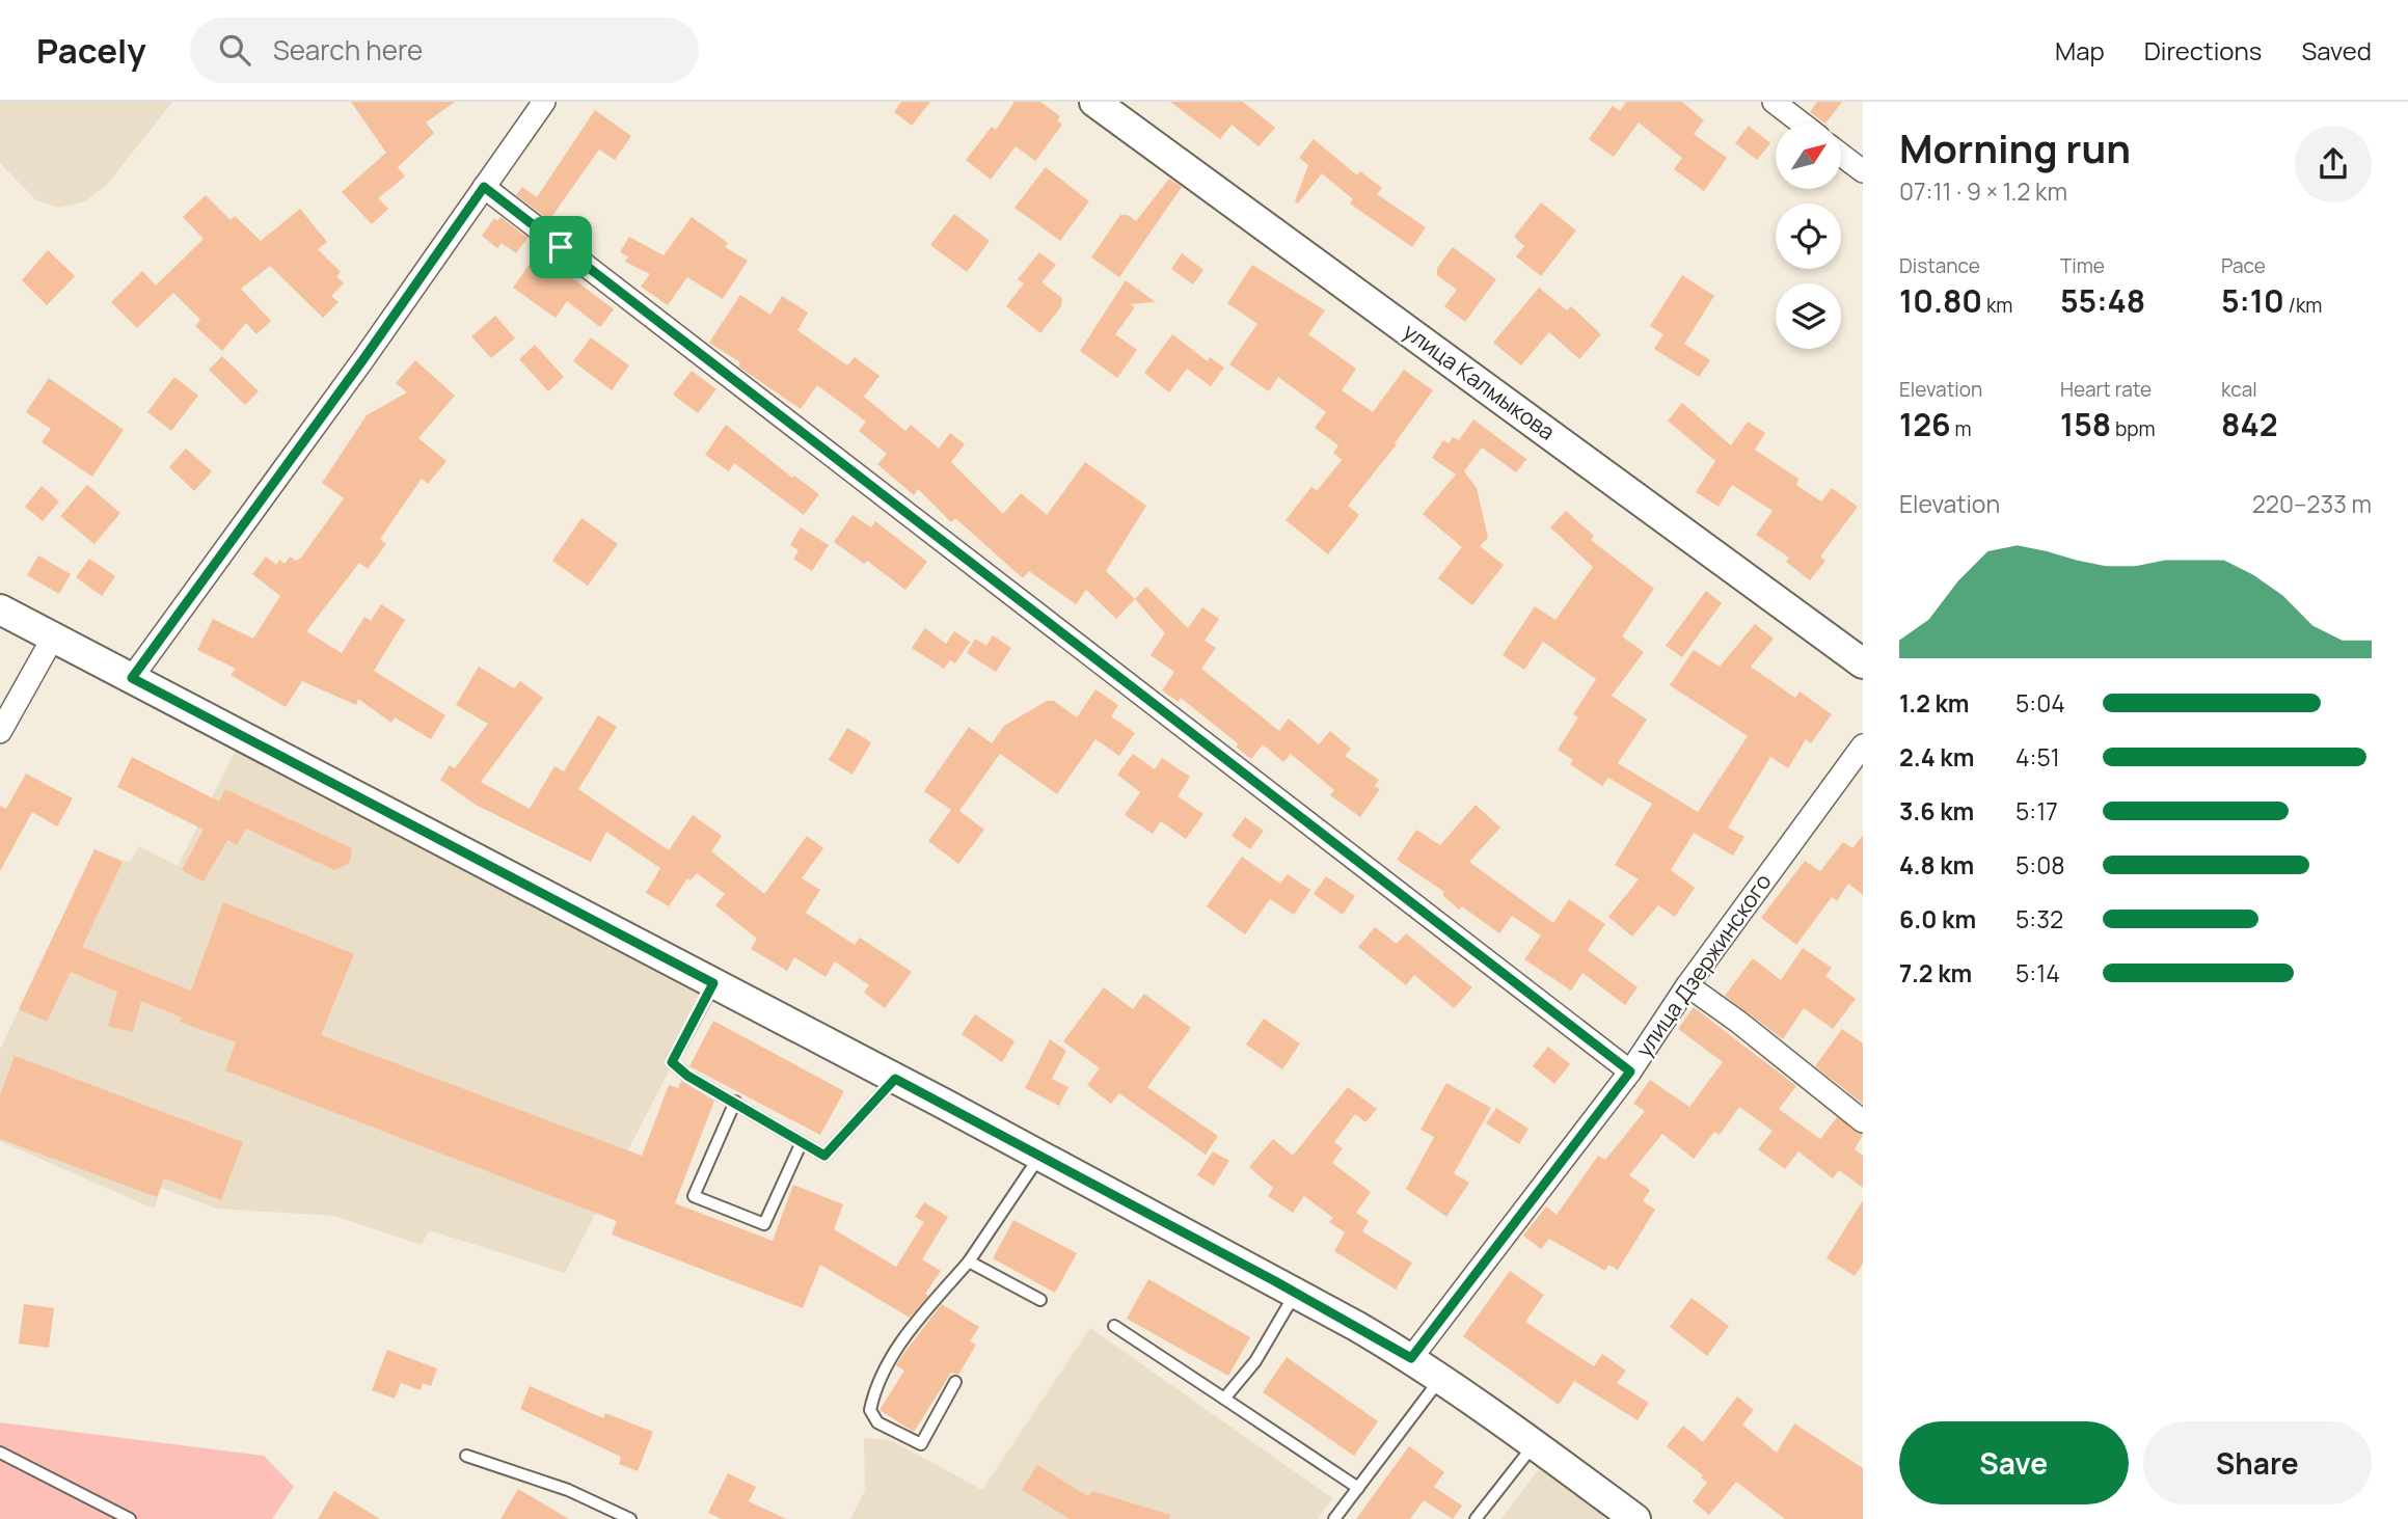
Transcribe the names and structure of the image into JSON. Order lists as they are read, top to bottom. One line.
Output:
{"streets":{"street":["улица Калмыкова","улица Дзержинского"]},"north":"top right","page":{"header":"Pacely","search":"Search here","nav":["Map","Directions","Saved"],"heading":["Morning run","07:11 · 9 × 1.2 km"],"stats":[["Distance","10.80 km"],["Time","55:48"],["Pace","5:10 /km"],["Elevation","126 m"],["Heart rate","158 bpm"],["kcal","842"]],"chart":["Elevation","220–233 m"],"list":[{"name":"1.2 km","note":"5:04"},{"name":"2.4 km","note":"4:51"},{"name":"3.6 km","note":"5:17"},{"name":"4.8 km","note":"5:08"},{"name":"6.0 km","note":"5:32"},{"name":"7.2 km","note":"5:14"}],"buttons":["Save","Share"]}}
